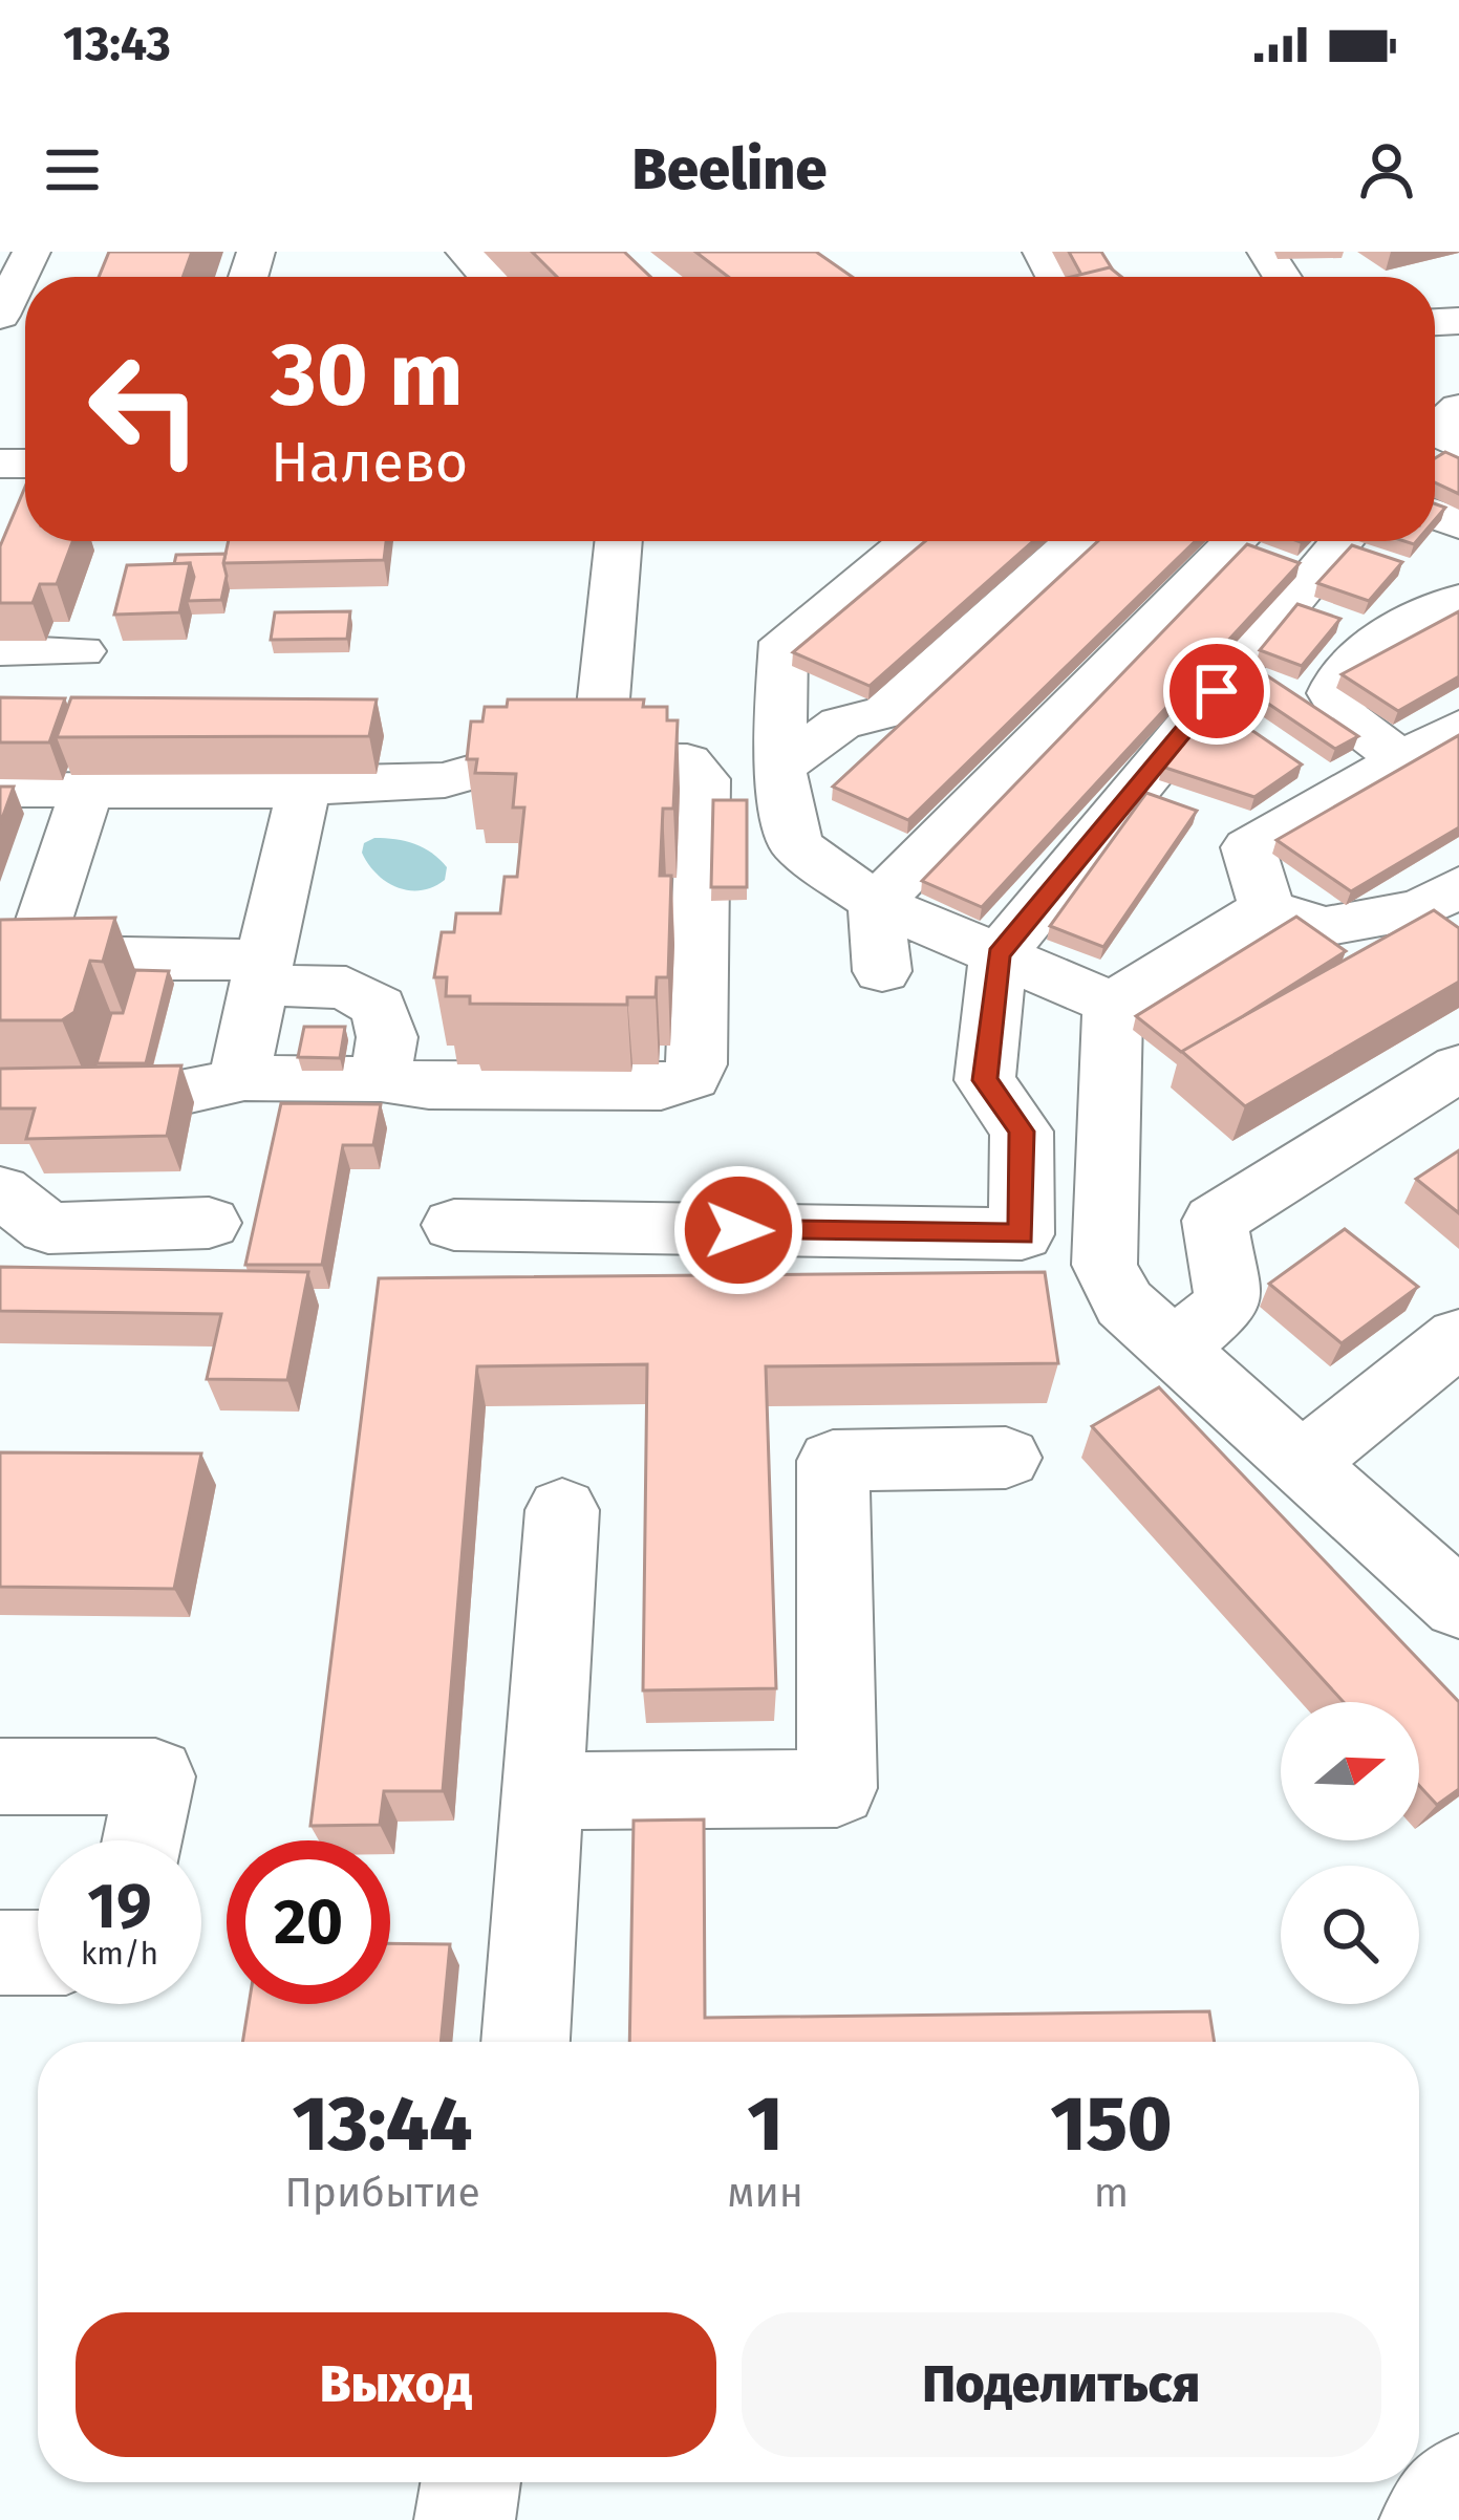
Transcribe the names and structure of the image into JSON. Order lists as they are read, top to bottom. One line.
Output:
{"north":"right","page":{"status":"13:43","header":"Beeline","turn":["30 m","Налево"],"speed":"19 km/h","limit":"20","eta":["13:44","Прибытие","1","мин","150","m"],"buttons":["Выход","Поделиться"]}}
